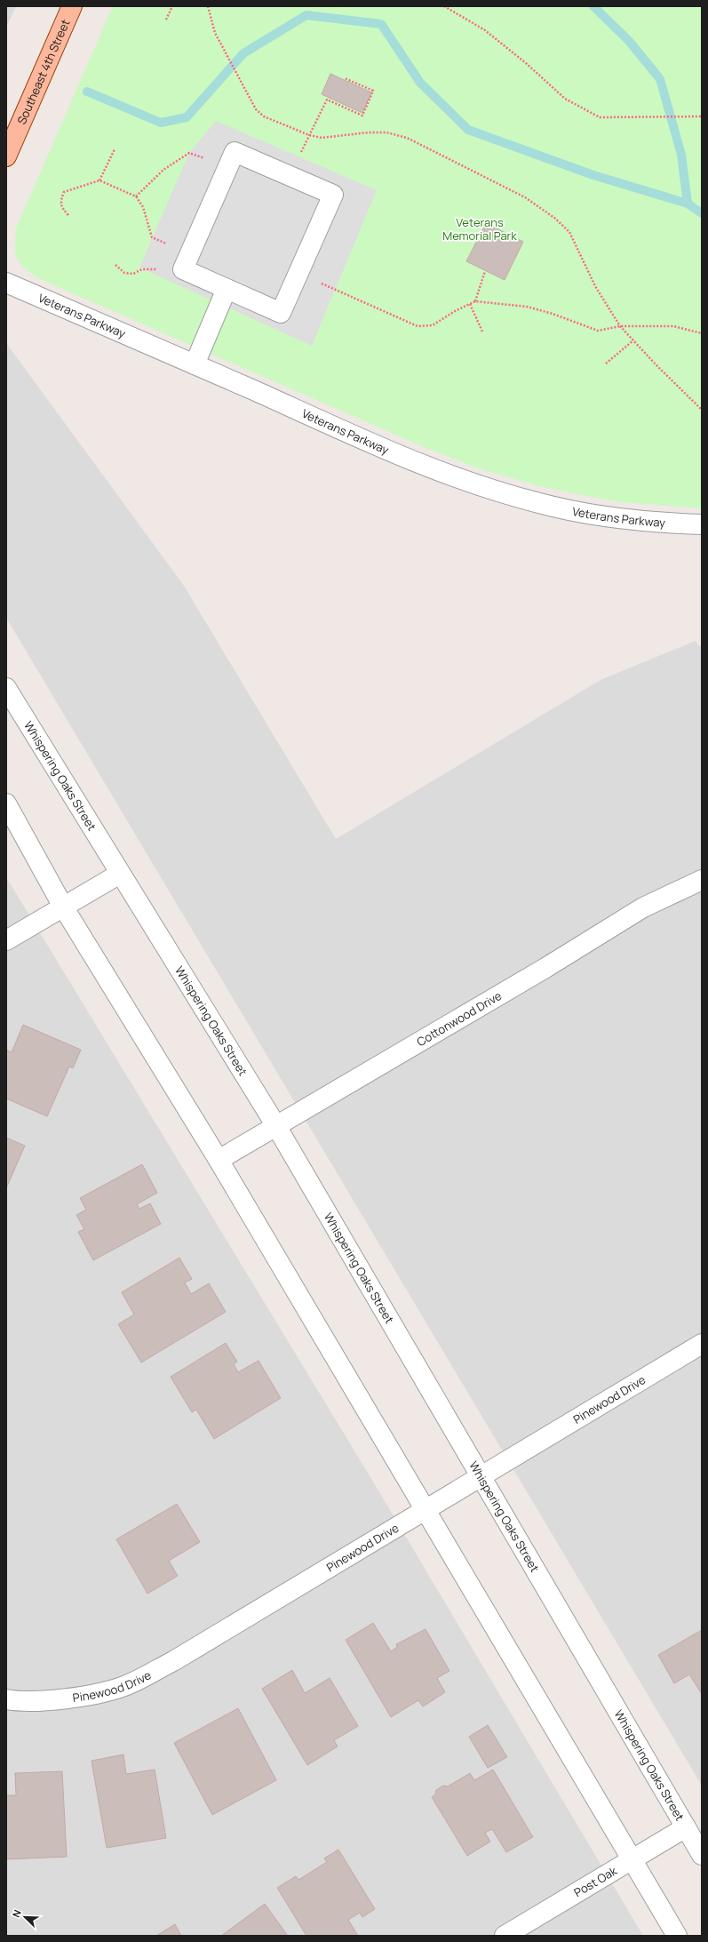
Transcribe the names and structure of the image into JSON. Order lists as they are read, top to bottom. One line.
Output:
{"streets":{"main road":["Southeast 4th Street"],"street":["Veterans Parkway","Whispering Oaks Street","Cottonwood Drive","Pinewood Drive","Post Oak"]},"crossings":[["Whispering Oaks Street","Cottonwood Drive"],["Whispering Oaks Street","Pinewood Drive"],["Whispering Oaks Street","Post Oak"]],"parks":["Veterans Memorial Park"],"north":"top left"}
